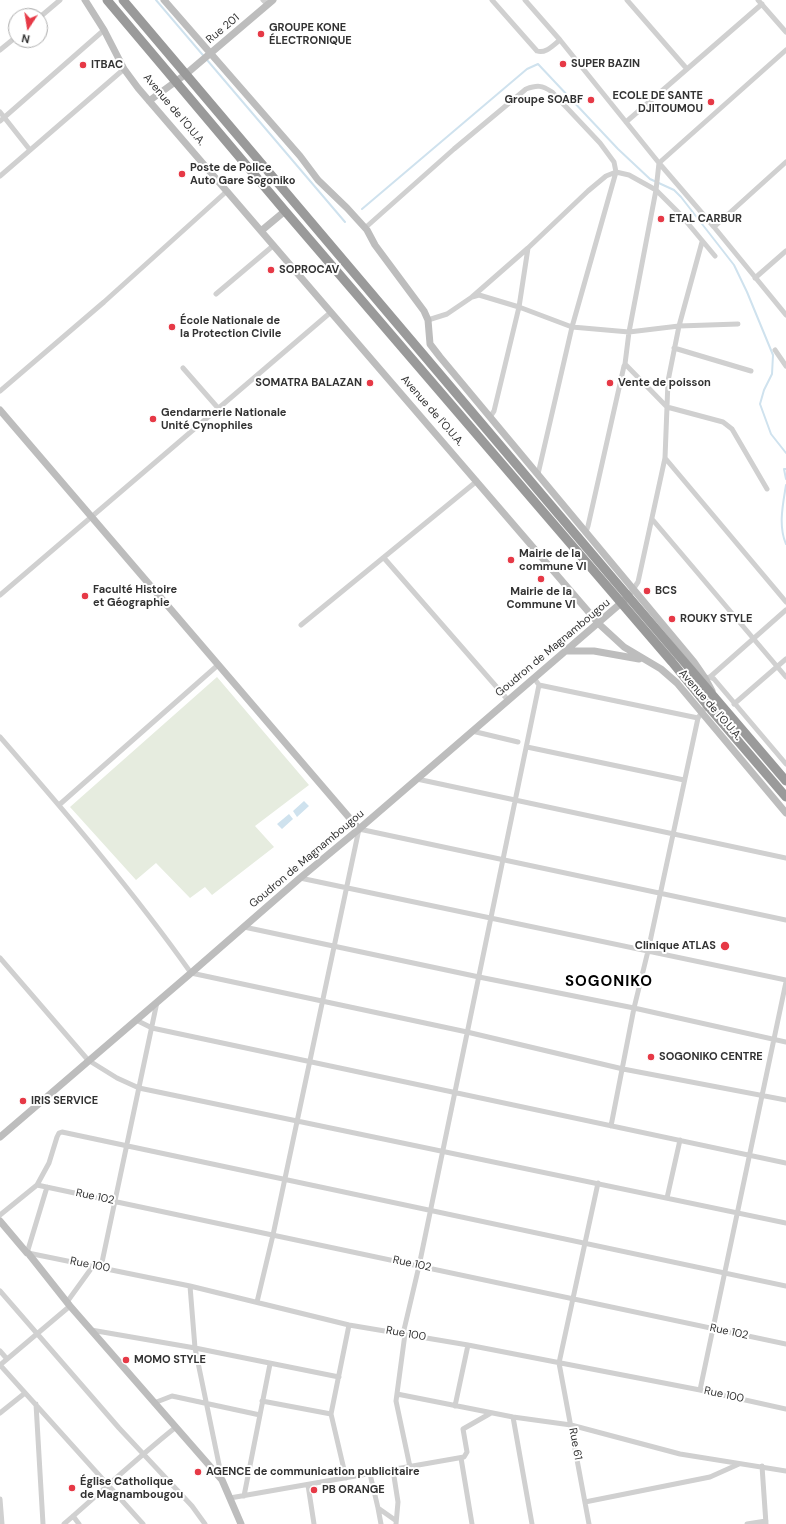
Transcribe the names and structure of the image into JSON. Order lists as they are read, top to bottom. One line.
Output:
{"streets":{"highway":["Avenue de l'O.U.A."],"street":["Rue 201","Goudron de Magnambougou","Rue 102","Rue 100","Rue 61"]},"crossings":[["Rue 201","Avenue de l'O.U.A."],["Avenue de l'O.U.A.","Goudron de Magnambougou"],["Rue 100","Rue 61"]],"districts":["SOGONIKO"],"places":["GROUPE KONE ÉLECTRONIQUE","SUPER BAZIN","ITBAC","Groupe SOABF","ECOLE DE SANTE DJITOUMOU","Poste de Police Auto Gare Sogoniko","ETAL CARBUR","SOPROCAV","École Nationale de la Protection Civile","SOMATRA BALAZAN","Vente de poisson","Gendarmerie Nationale Unité Cynophiles","Mairie de la commune VI","Mairie de la Commune VI","BCS","Faculté Histoire et Géographie","ROUKY STYLE","Clinique ATLAS","SOGONIKO CENTRE","IRIS SERVICE","MOMO STYLE","AGENCE de communication publicitaire","Église Catholique de Magnambougou","PB ORANGE"],"north":"bottom"}
